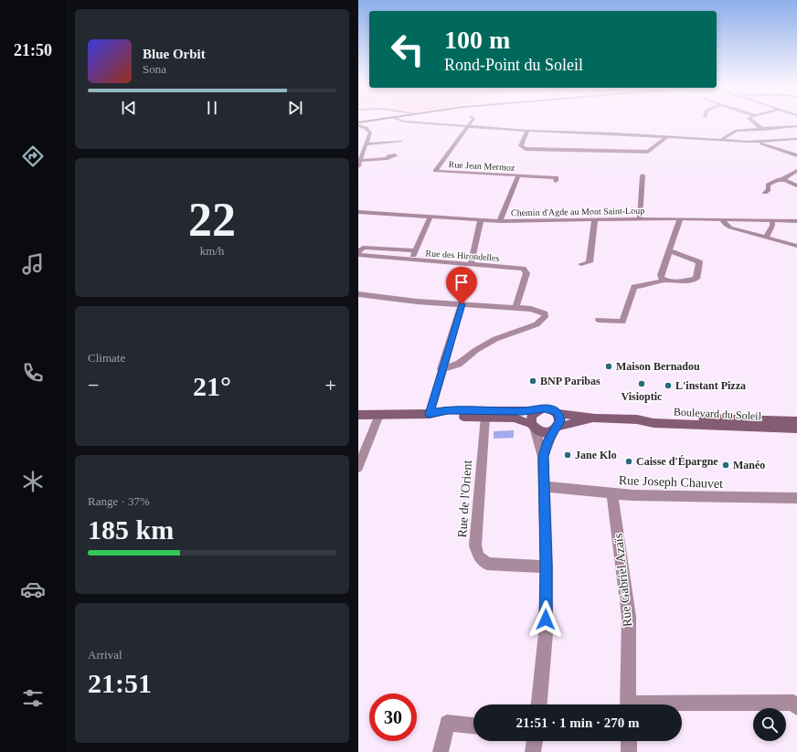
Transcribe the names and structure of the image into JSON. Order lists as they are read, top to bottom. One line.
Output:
{"streets":{"main road":["Boulevard du Soleil"],"street":["Rue Jean Mermoz","Chemin d'Agde au Mont Saint-Loup","Rue des Hirondelles","Rue Joseph Chauvet","Rue de l'Orient","Rue Gabriel Azaïs"]},"crossings":[["Rue Joseph Chauvet","Rue Gabriel Azaïs"]],"places":["Maison Bernadou","BNP Paribas","Visioptic","L'instant Pizza","Jane Klo","Caisse d'Épargne","Manéo"],"page":{"tabs":"21:50","turn":["100 m","Rond-Point du Soleil"],"song":["Blue Orbit","Sona"],"tile":[["22","km/h"],"Climate",["Range · 37%","185 km"],["Arrival","21:51"]],"heat":["−","21°","+"],"limit":"30","trip":"21:51 · 1 min · 270 m"}}
